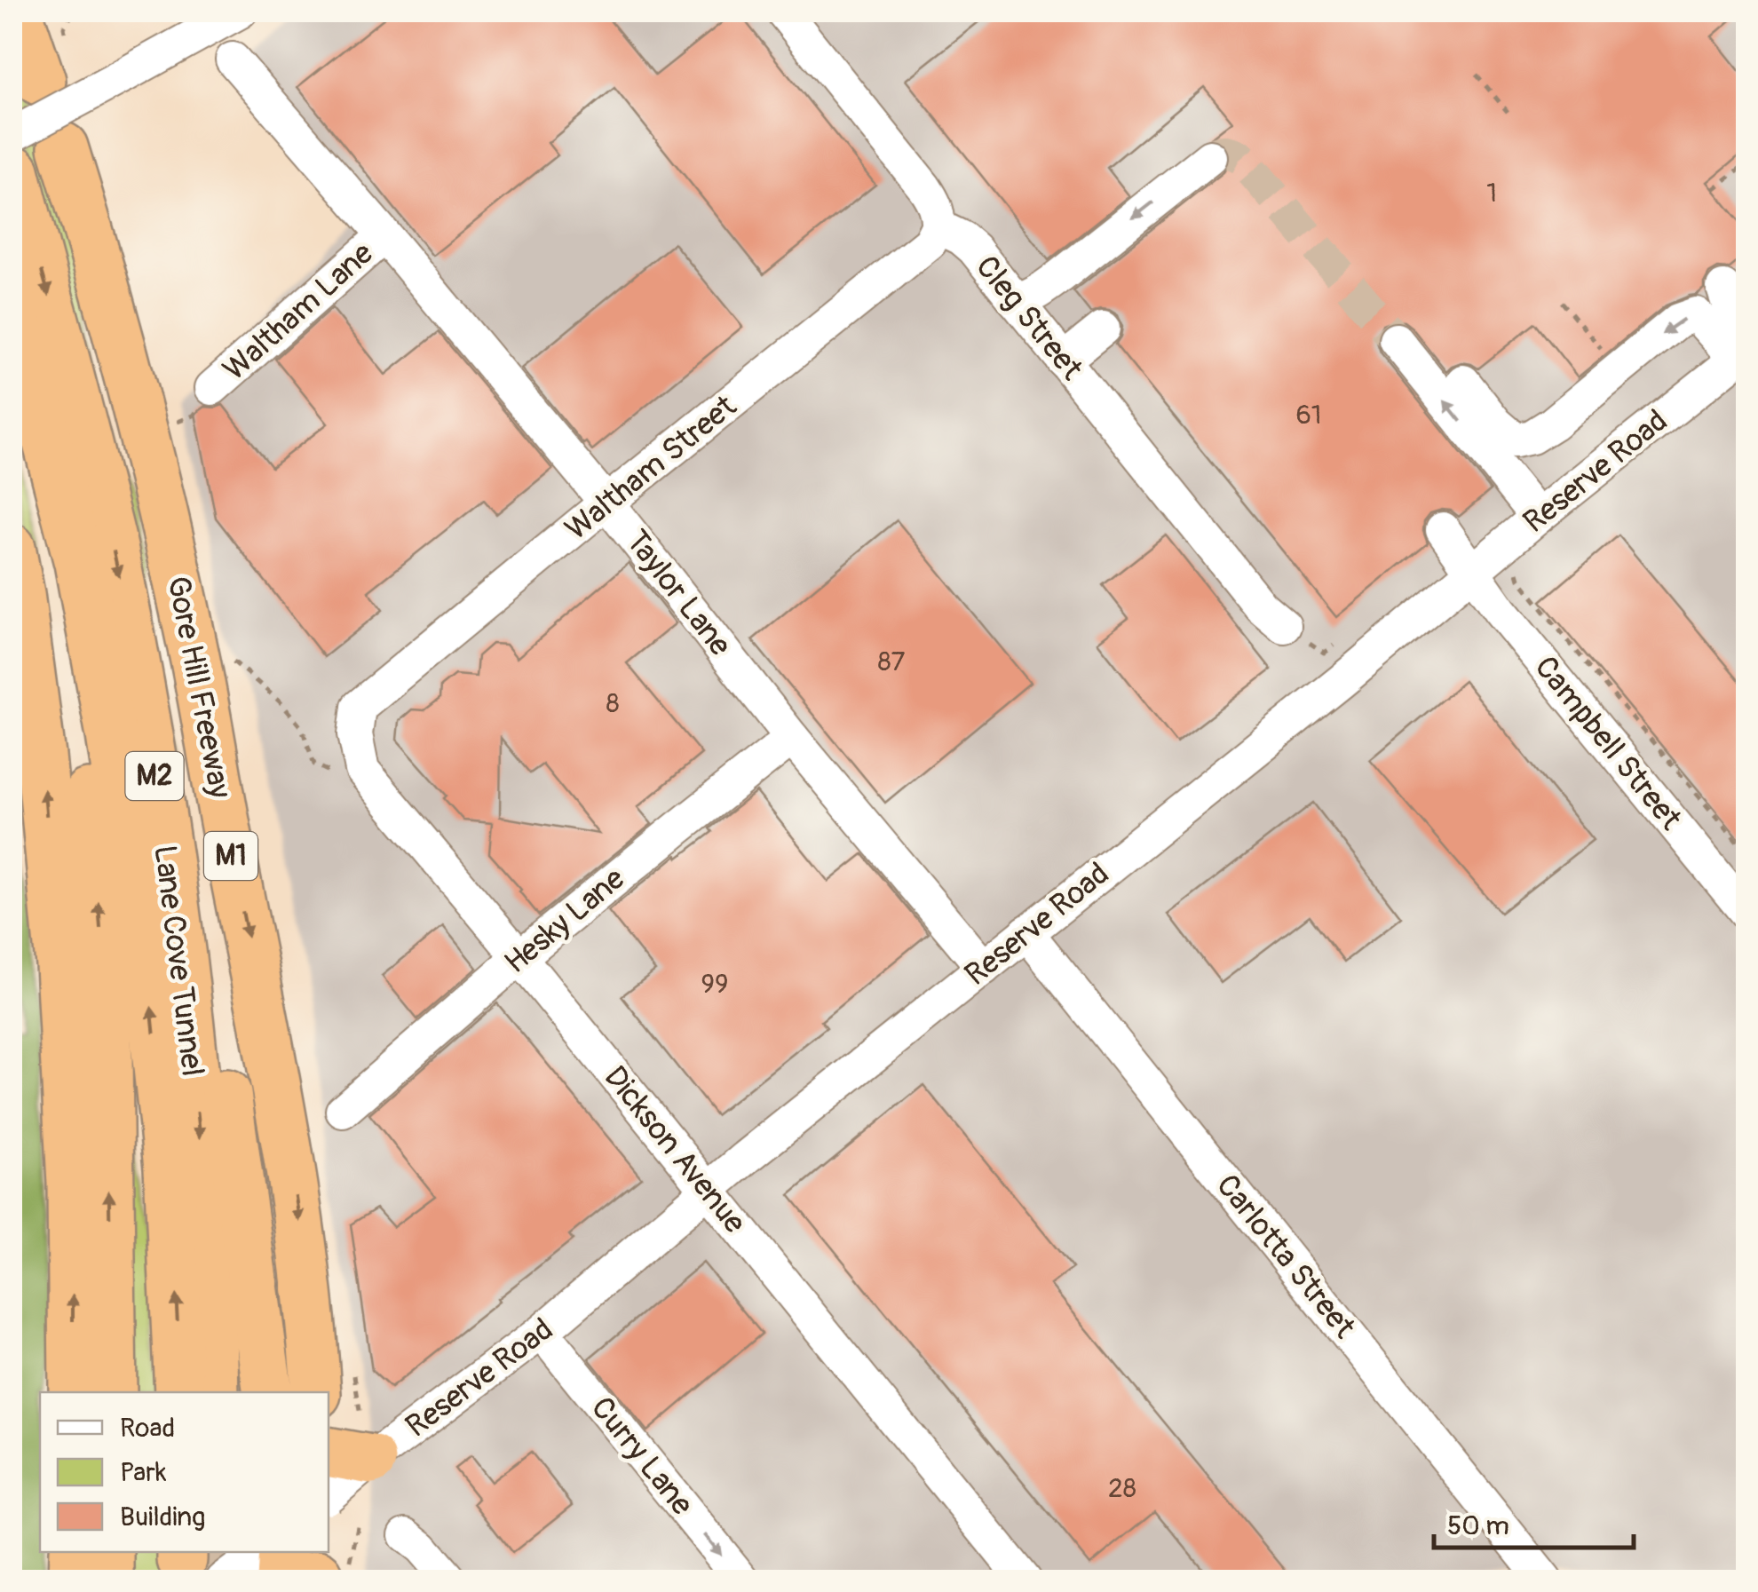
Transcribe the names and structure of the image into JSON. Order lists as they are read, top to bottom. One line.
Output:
{"streets":{"highway":["Gore Hill Freeway","M2","M1","Lane Cove Tunnel"],"street":["Waltham Lane","Cleg Street","Waltham Street","Reserve Road","Taylor Lane","Campbell Street","Hesky Lane","Dickson Avenue","Carlotta Street","Curry Lane"]},"crossings":[["Waltham Lane","Taylor Lane"],["Cleg Street","Waltham Street"],["Waltham Street","Taylor Lane"],["Waltham Street","Dickson Avenue"],["Reserve Road","Taylor Lane"],["Reserve Road","Campbell Street"],["Reserve Road","Dickson Avenue"],["Reserve Road","Carlotta Street"],["Reserve Road","Curry Lane"],["Taylor Lane","Hesky Lane"],["Hesky Lane","Dickson Avenue"]],"one_way":["Curry Lane"],"house_numbers":["1","61","87","8","99","28"],"legend":["Road","Park","Building"],"scale_bar":"50 m"}
